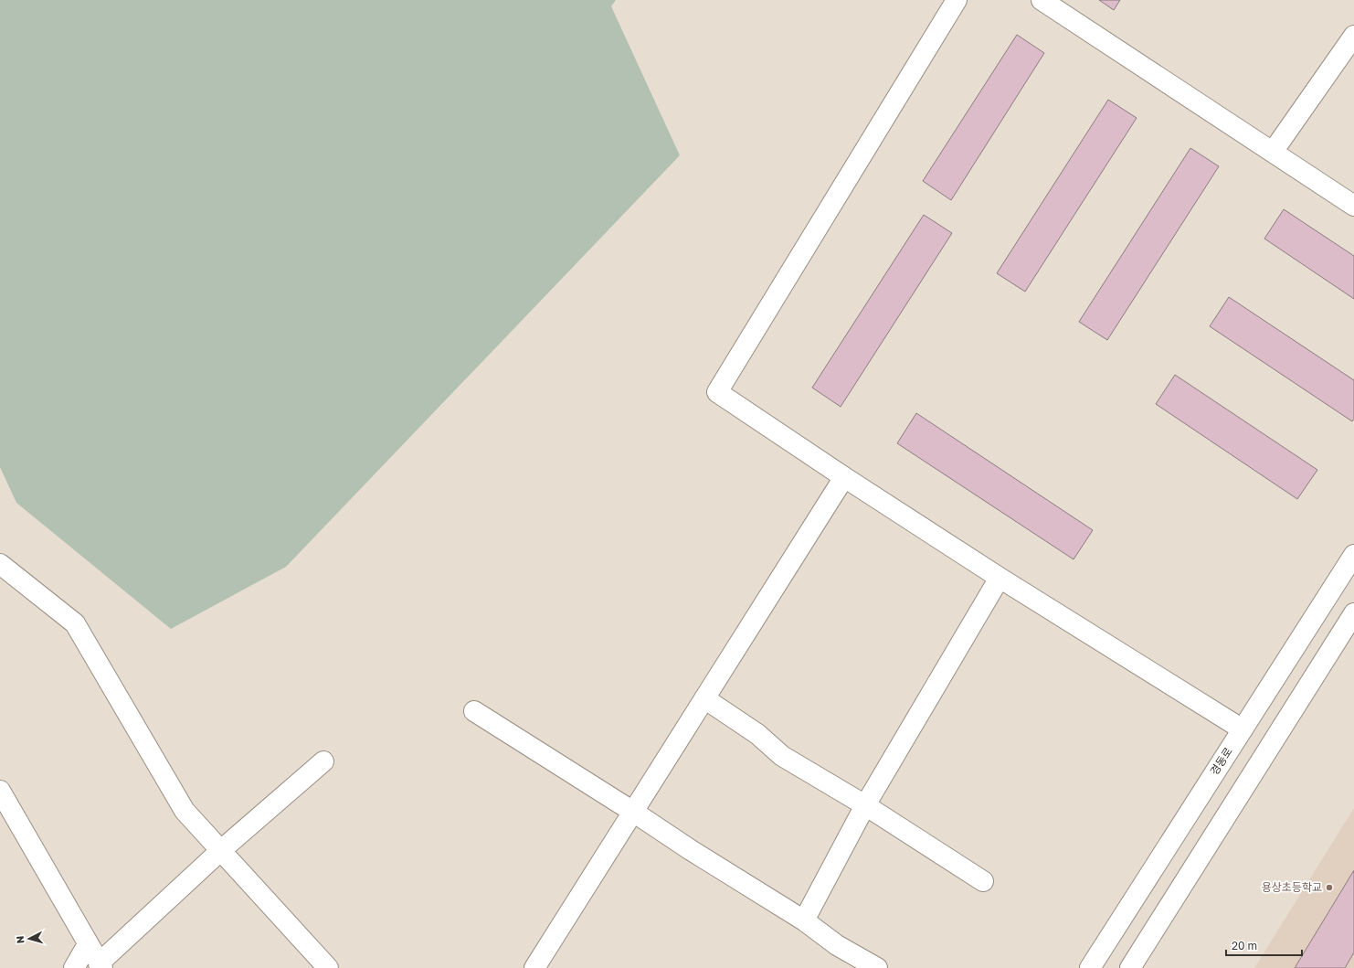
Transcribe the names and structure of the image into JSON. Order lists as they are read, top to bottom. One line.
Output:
{"streets":{"street":["경동로"]},"places":["용상초등학교"],"scale_bar":"20 m","north":"left"}
